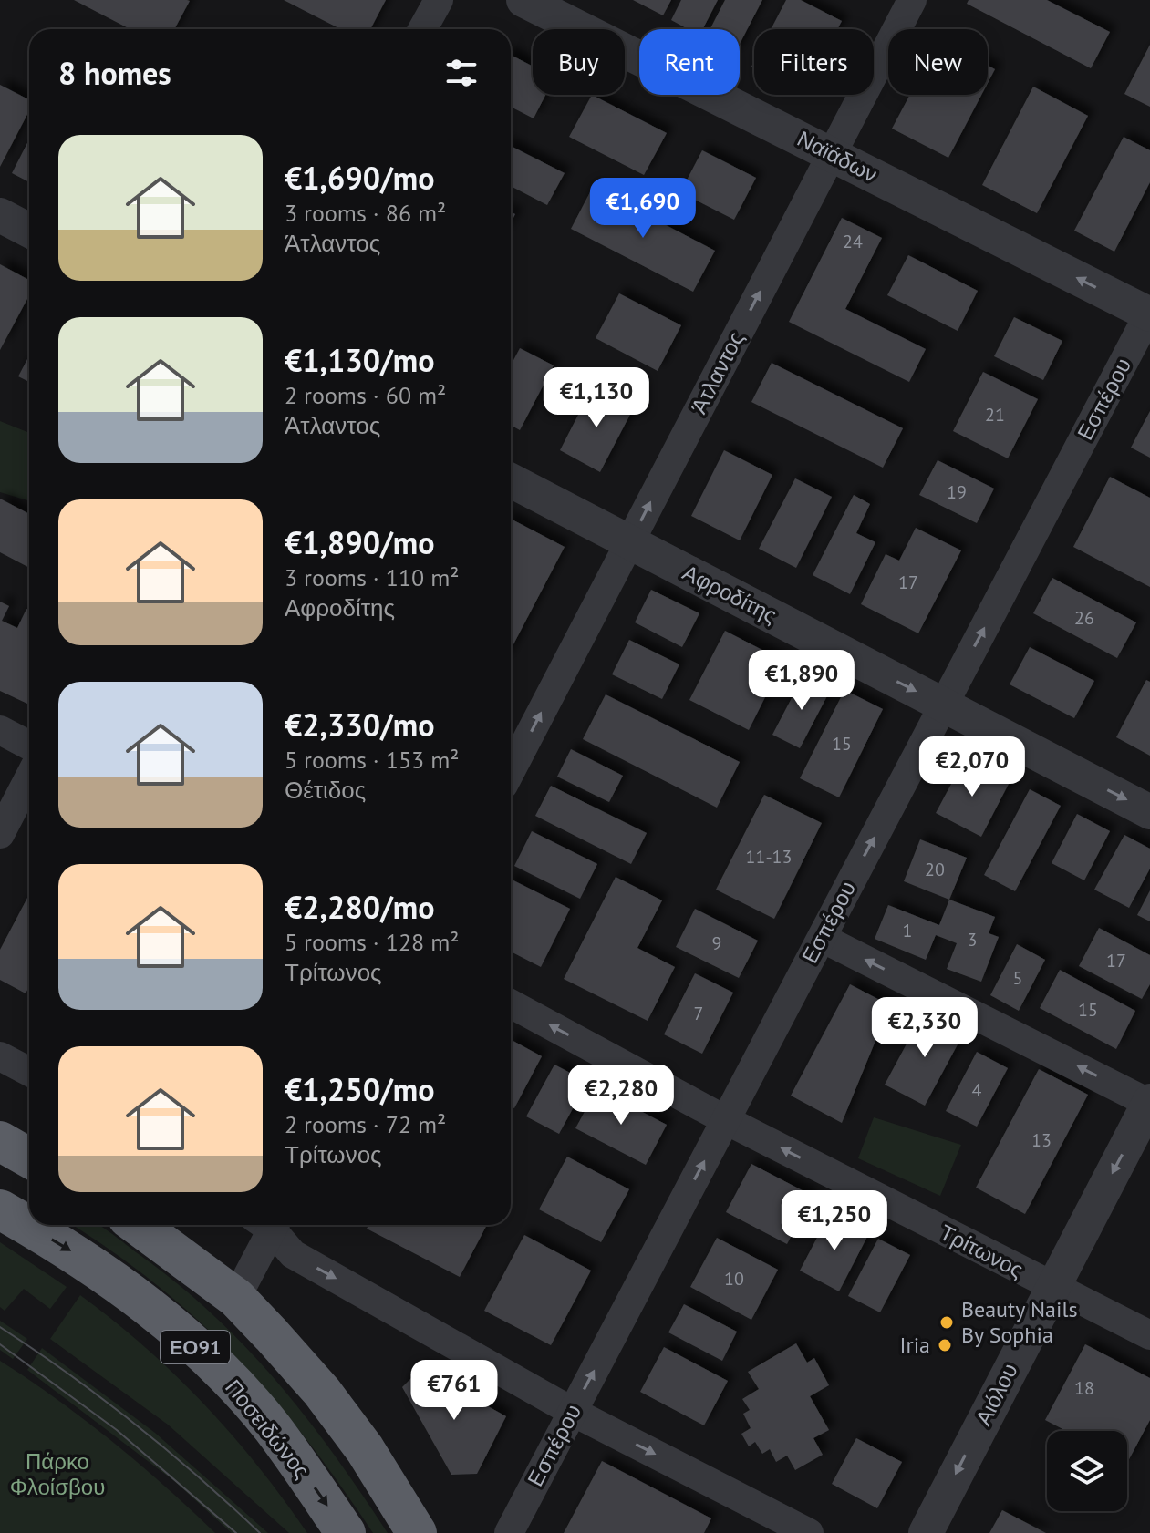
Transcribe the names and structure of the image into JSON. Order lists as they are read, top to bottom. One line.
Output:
{"streets":{"highway":["ΕΟ91","Ποσειδώνος"],"street":["Ναϊάδων","Άτλαντος","Εσπέρου","Αφροδίτης","Τρίτωνος","Αιόλου"]},"crossings":[["Ναϊάδων","Άτλαντος"],["Ναϊάδων","Εσπέρου"],["Άτλαντος","Αφροδίτης"],["Εσπέρου","Αφροδίτης"],["Εσπέρου","Τρίτωνος"],["Τρίτωνος","Αιόλου"]],"one_way":["Ναϊάδων","Άτλαντος","Εσπέρου","Αιόλου"],"parks":["Πάρκο Φλοίσβου"],"places":["Beauty Nails By Sophia","Iria"],"house_numbers":["24","21","19","17","26","15","11-13","20","1","3","9","17","5","15","7","4","13","10","18"],"page":{"chip":["Buy","Rent","Filters","New"],"heading":"8 homes","list":[{"name":"€1,690/mo","note":"3 rooms · 86 m² · Άτλαντος"},{"name":"€1,130/mo","note":"2 rooms · 60 m² · Άτλαντος"},{"name":"€1,890/mo","note":"3 rooms · 110 m² · Αφροδίτης"},{"name":"€2,330/mo","note":"5 rooms · 153 m² · Θέτιδος"},{"name":"€2,280/mo","note":"5 rooms · 128 m² · Τρίτωνος"},{"name":"€1,250/mo","note":"2 rooms · 72 m² · Τρίτωνος"}],"price":["€1,690","€1,130","€1,890","€2,070","€2,330","€2,280","€1,250","€761"]}}
